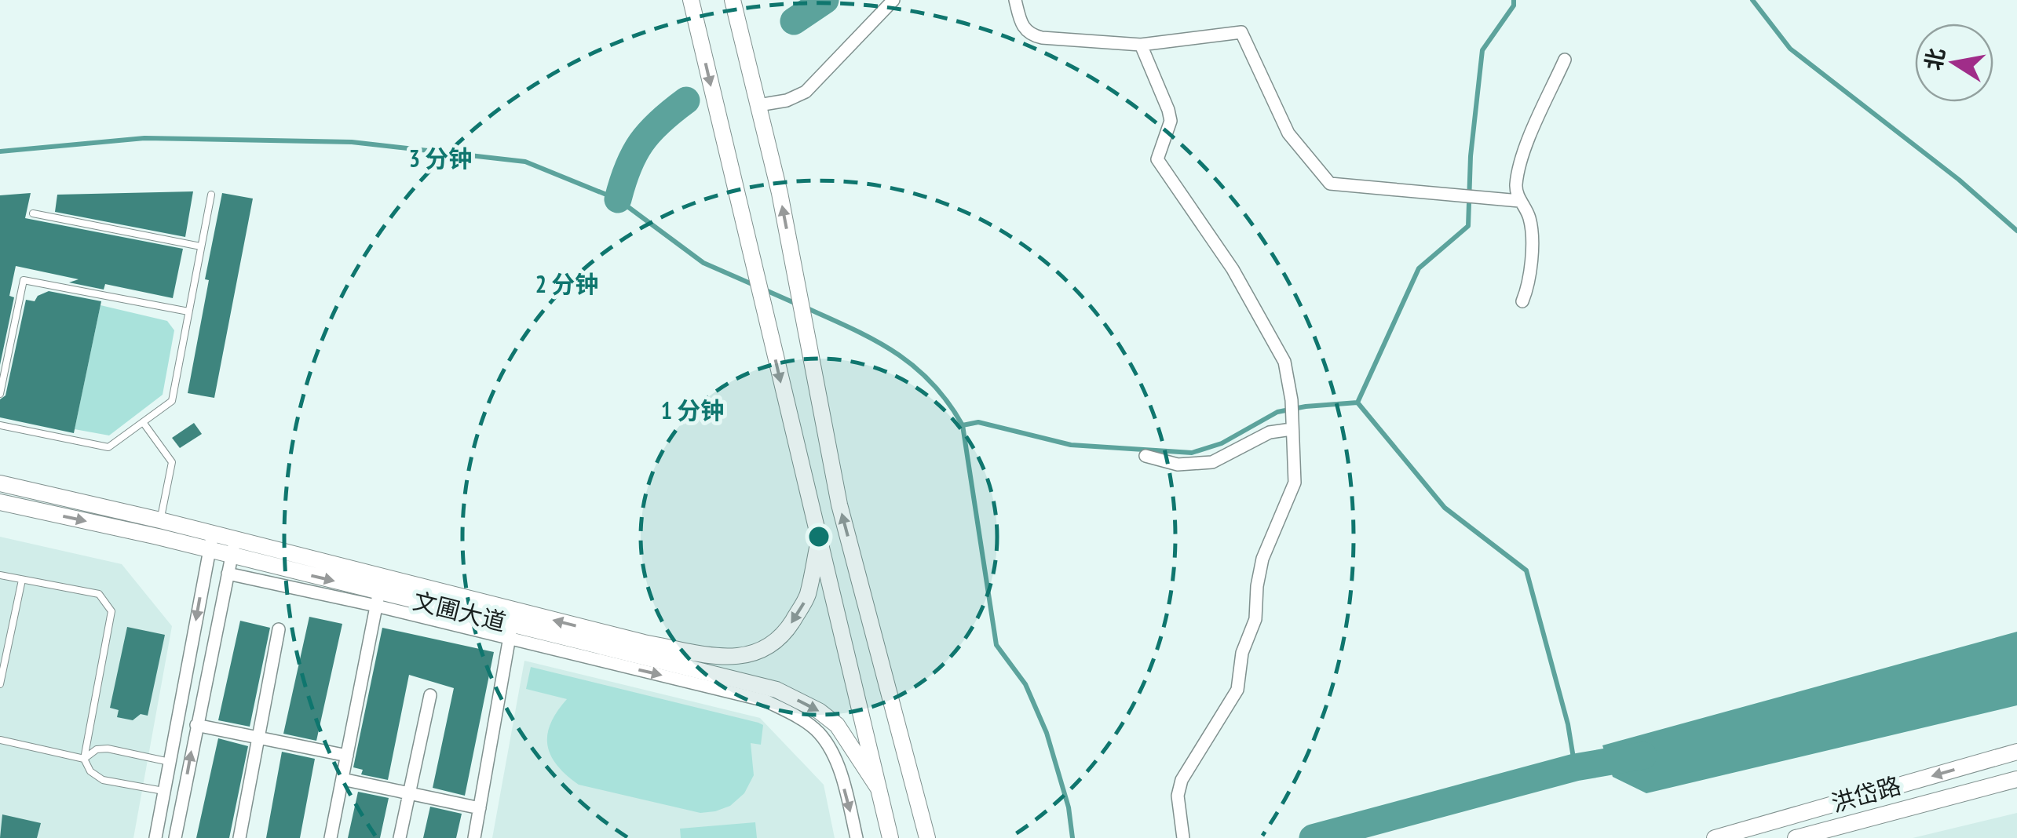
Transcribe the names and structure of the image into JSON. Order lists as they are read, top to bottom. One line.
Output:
{"streets":{"main road":["文圃大道","洪岱路"]},"north":"left","rings":["3 分钟","2 分钟","1 分钟"]}
